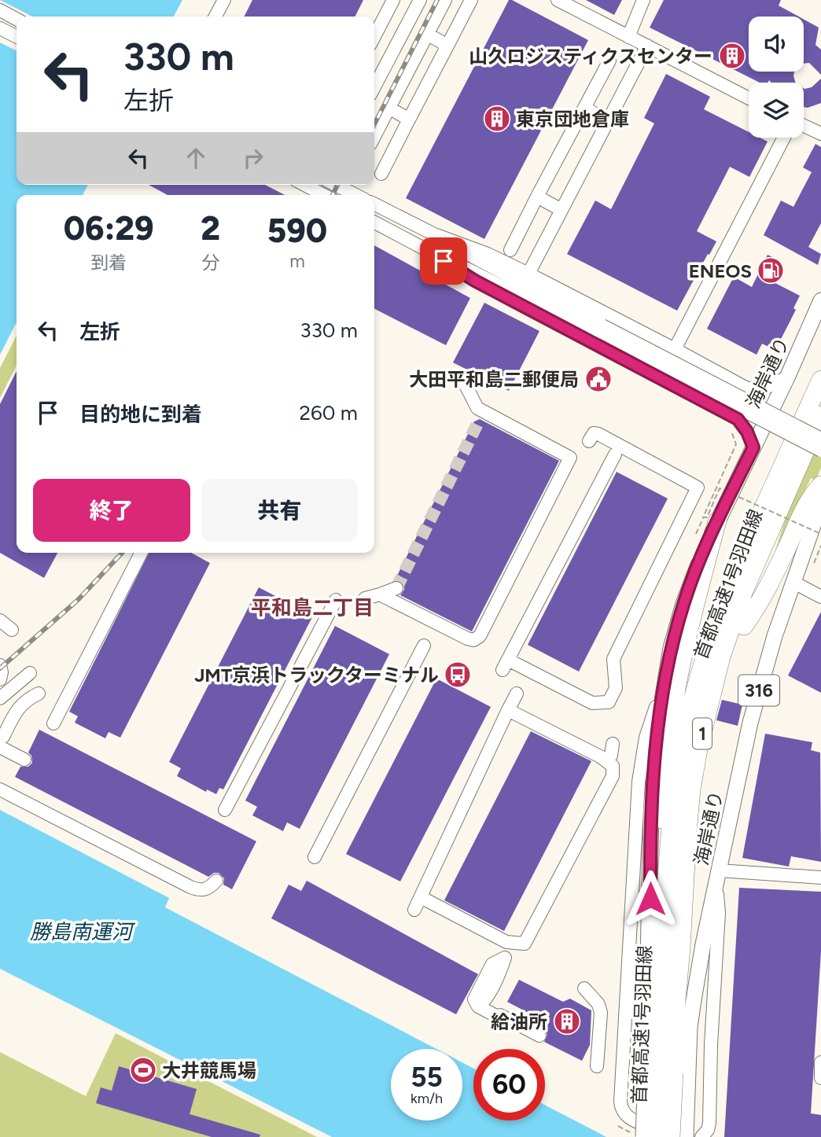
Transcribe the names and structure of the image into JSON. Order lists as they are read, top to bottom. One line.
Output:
{"streets":{"highway":["首都高速1号羽田線","1"],"main road":["海岸通り","316"]},"crossings":[["海岸通り","首都高速1号羽田線"],["海岸通り","1"],["首都高速1号羽田線","1"]],"districts":["平和島二丁目"],"water":["勝島南運河"],"places":{"building":["山久ロジスティクスセンター","東京団地倉庫","給油所"],"fuel station":["ENEOS"],"public building":["大田平和島二郵便局"],"bus stop":["JMT京浜トラックターミナル"],"sports":["大井競馬場"]},"page":{"turn":["330 m","左折"],"eta":["06:29","到着","2","分","590","m"],"list":[{"name":"左折","value":"330 m"},{"name":"目的地に到着","value":"260 m"}],"buttons":["終了","共有"],"speed":"55 km/h","limit":"60"}}
